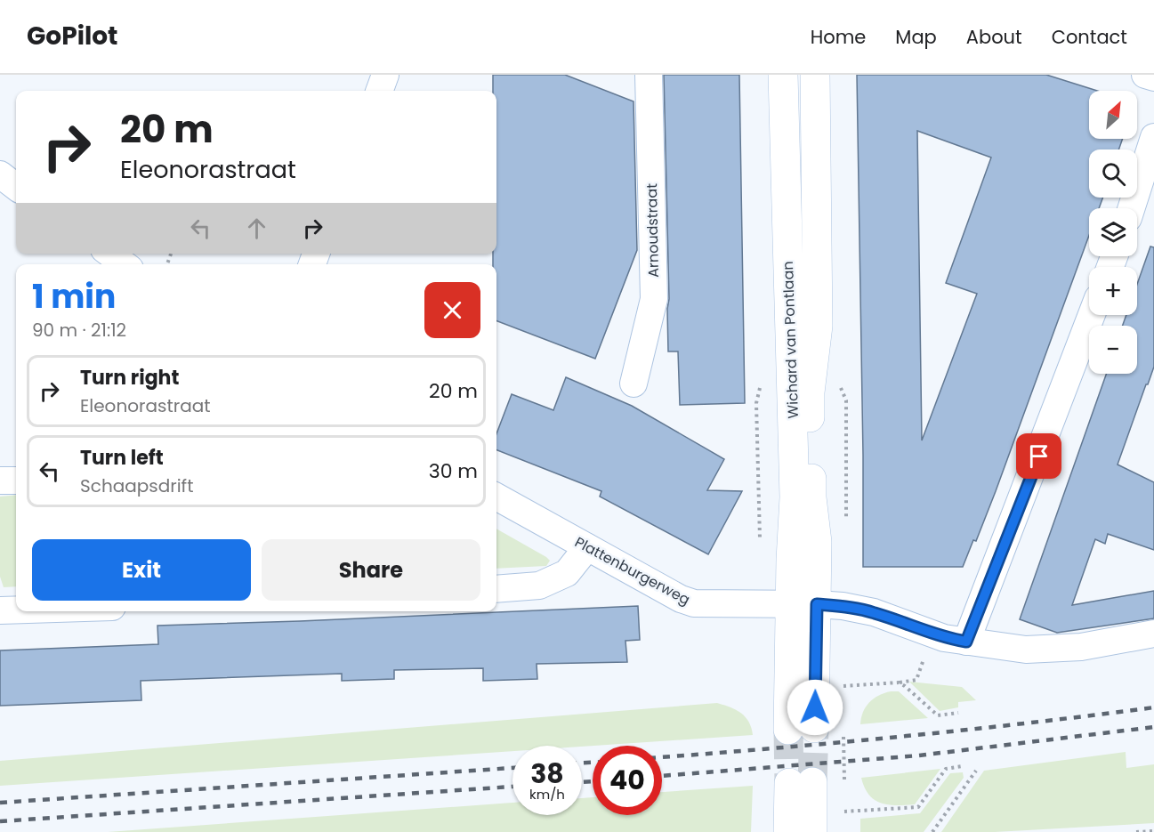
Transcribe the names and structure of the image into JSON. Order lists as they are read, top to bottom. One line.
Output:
{"streets":{"street":["Arnoudstraat","Wichard van Pontlaan","Plattenburgerweg"]},"crossings":[["Wichard van Pontlaan","Plattenburgerweg"]],"north":"top right","page":{"header":"GoPilot","nav":["Home","Map","About","Contact"],"map_buttons":["+","−"],"turn":["20 m","Eleonorastraat"],"heading":["1 min","90 m · 21:12"],"list":[{"name":"Turn right","note":"Eleonorastraat","value":"20 m"},{"name":"Turn left","note":"Schaapsdrift","value":"30 m"}],"buttons":["Exit","Share"],"speed":"38 km/h","limit":"40"}}
